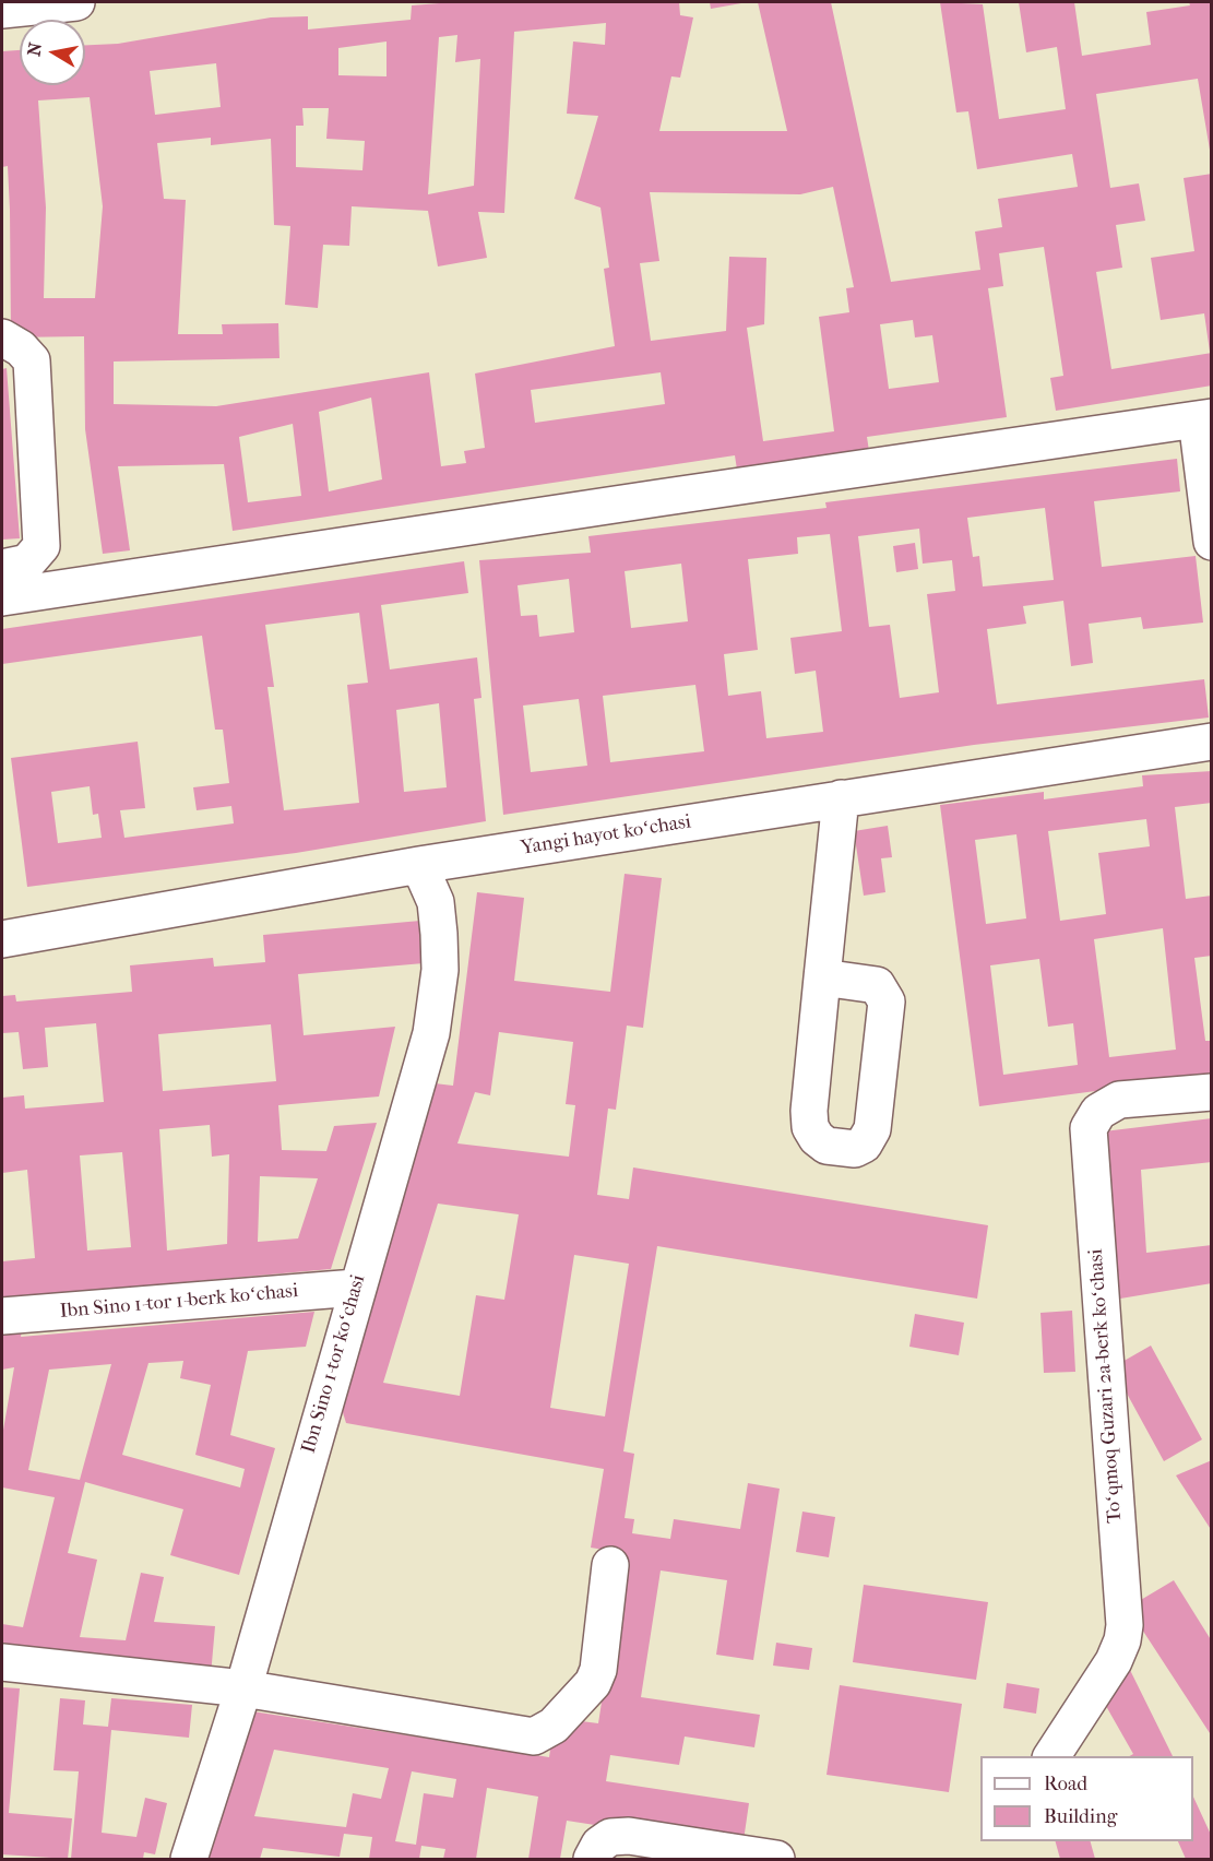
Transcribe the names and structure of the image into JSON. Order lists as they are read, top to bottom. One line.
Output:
{"streets":{"street":["Yangi hayot koʻchasi","Ibn Sino 1-tor 1-berk koʻchasi","Ibn Sino 1-tor koʻchasi","Toʻqmoq Guzari 2a-berk koʻchasi"]},"crossings":[["Yangi hayot koʻchasi","Ibn Sino 1-tor koʻchasi"],["Ibn Sino 1-tor 1-berk koʻchasi","Ibn Sino 1-tor koʻchasi"]],"legend":["Road","Building"],"north":"left"}
